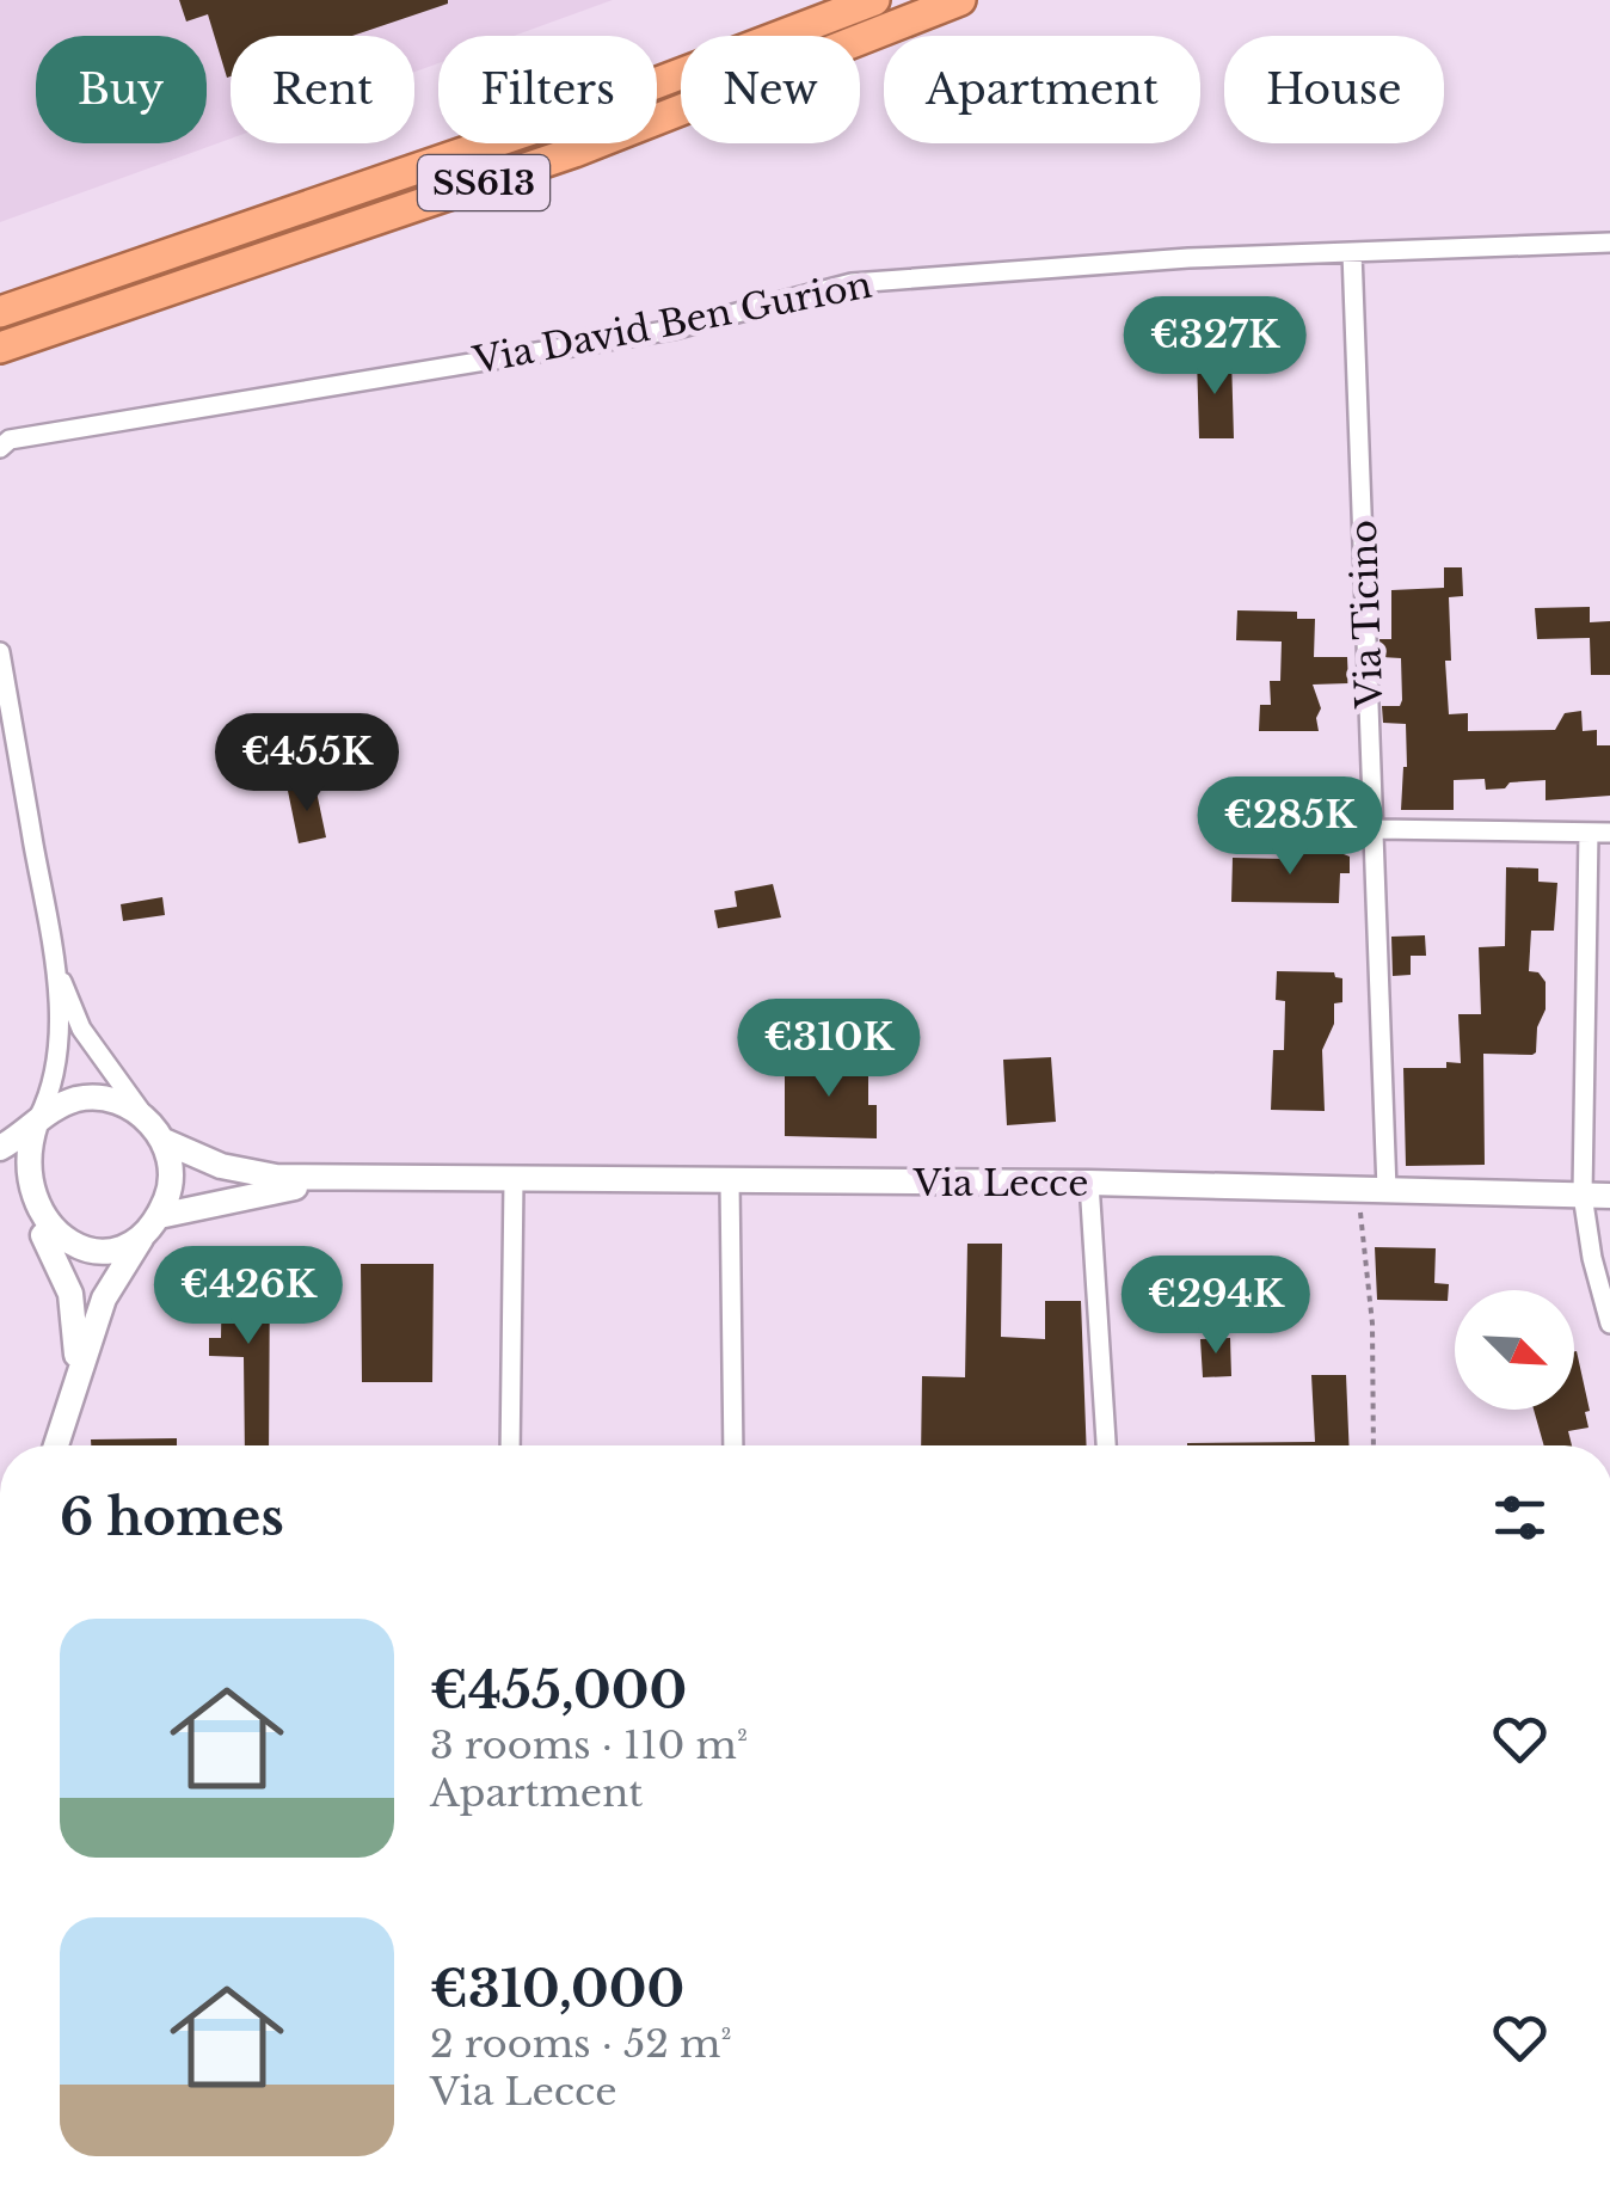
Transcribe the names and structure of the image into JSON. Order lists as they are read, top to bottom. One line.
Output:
{"streets":{"highway":["SS613"],"street":["Via David Ben Gurion","Via Ticino","Via Lecce"]},"crossings":[["Via David Ben Gurion","Via Ticino"],["Via Ticino","Via Lecce"]],"north":"bottom right","page":{"chip":["Buy","Rent","Filters","New","Apartment","House"],"price":["€327K","€455K","€285K","€310K","€426K","€294K"],"heading":"6 homes","list":[{"name":"€455,000","note":"3 rooms · 110 m² · Apartment"},{"name":"€310,000","note":"2 rooms · 52 m² · Via Lecce"}]}}
